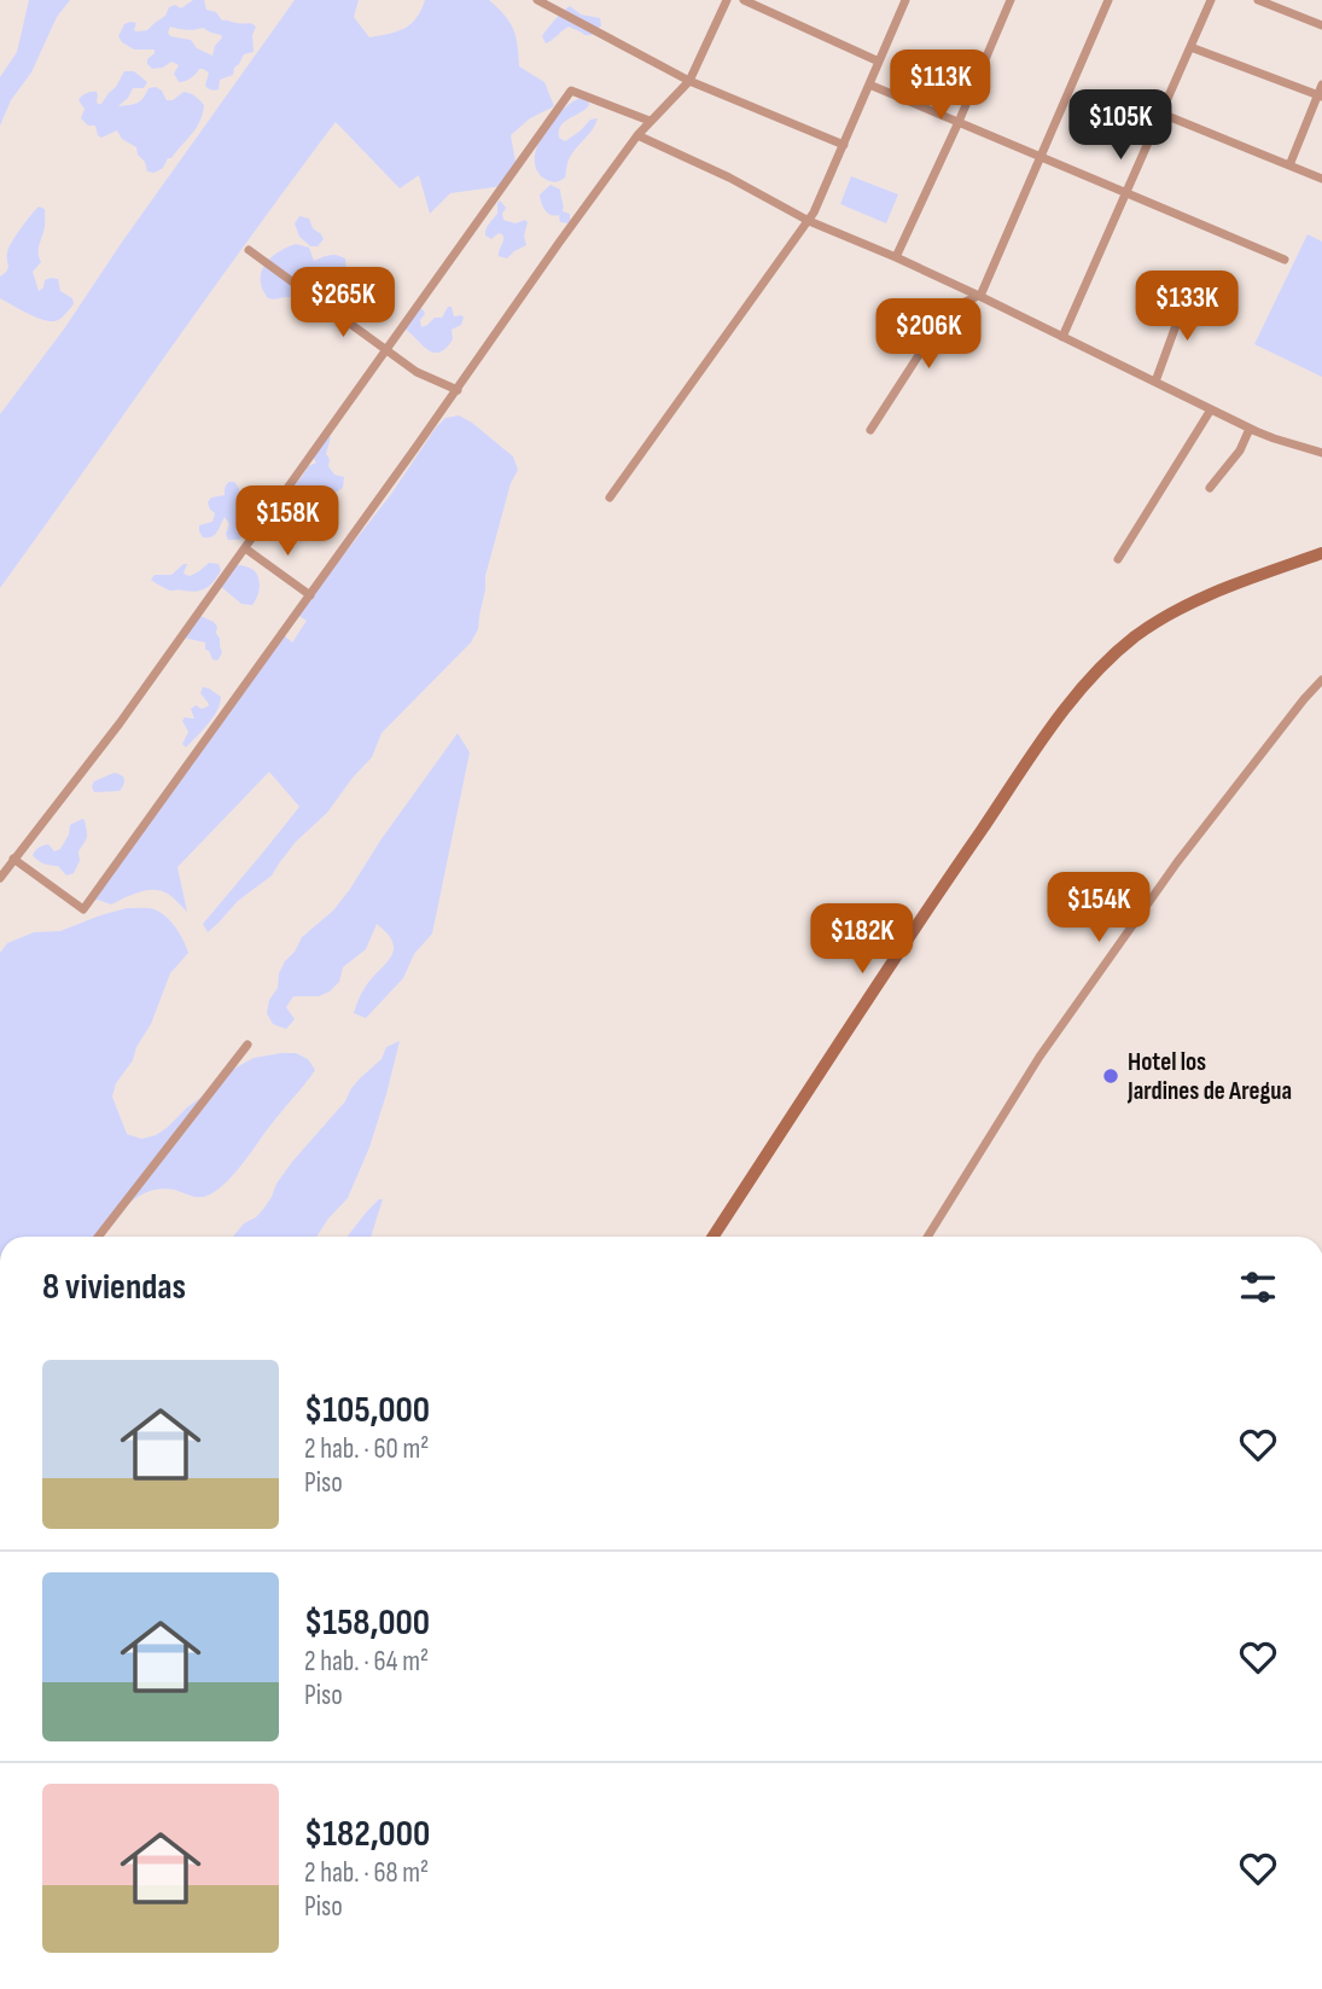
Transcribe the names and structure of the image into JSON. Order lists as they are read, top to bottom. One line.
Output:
{"places":["Hotel los Jardines de Aregua"],"page":{"price":["$113K","$105K","$265K","$133K","$206K","$158K","$154K","$182K"],"heading":"8 viviendas","list":[{"name":"$105,000","note":"2 hab. · 60 m² · Piso"},{"name":"$158,000","note":"2 hab. · 64 m² · Piso"},{"name":"$182,000","note":"2 hab. · 68 m² · Piso"}]}}
